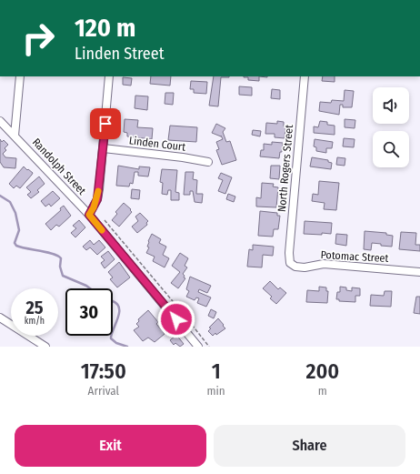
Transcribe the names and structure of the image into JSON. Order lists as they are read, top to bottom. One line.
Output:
{"streets":{"street":["Linden Court","Randolph Street","North Rogers Street","Potomac Street"]},"crossings":[["North Rogers Street","Potomac Street"]],"page":{"turn":["120 m","Linden Street"],"speed":"25 km/h","limit":"30","eta":["17:50","Arrival","1","min","200","m"],"buttons":["Exit","Share"]}}
